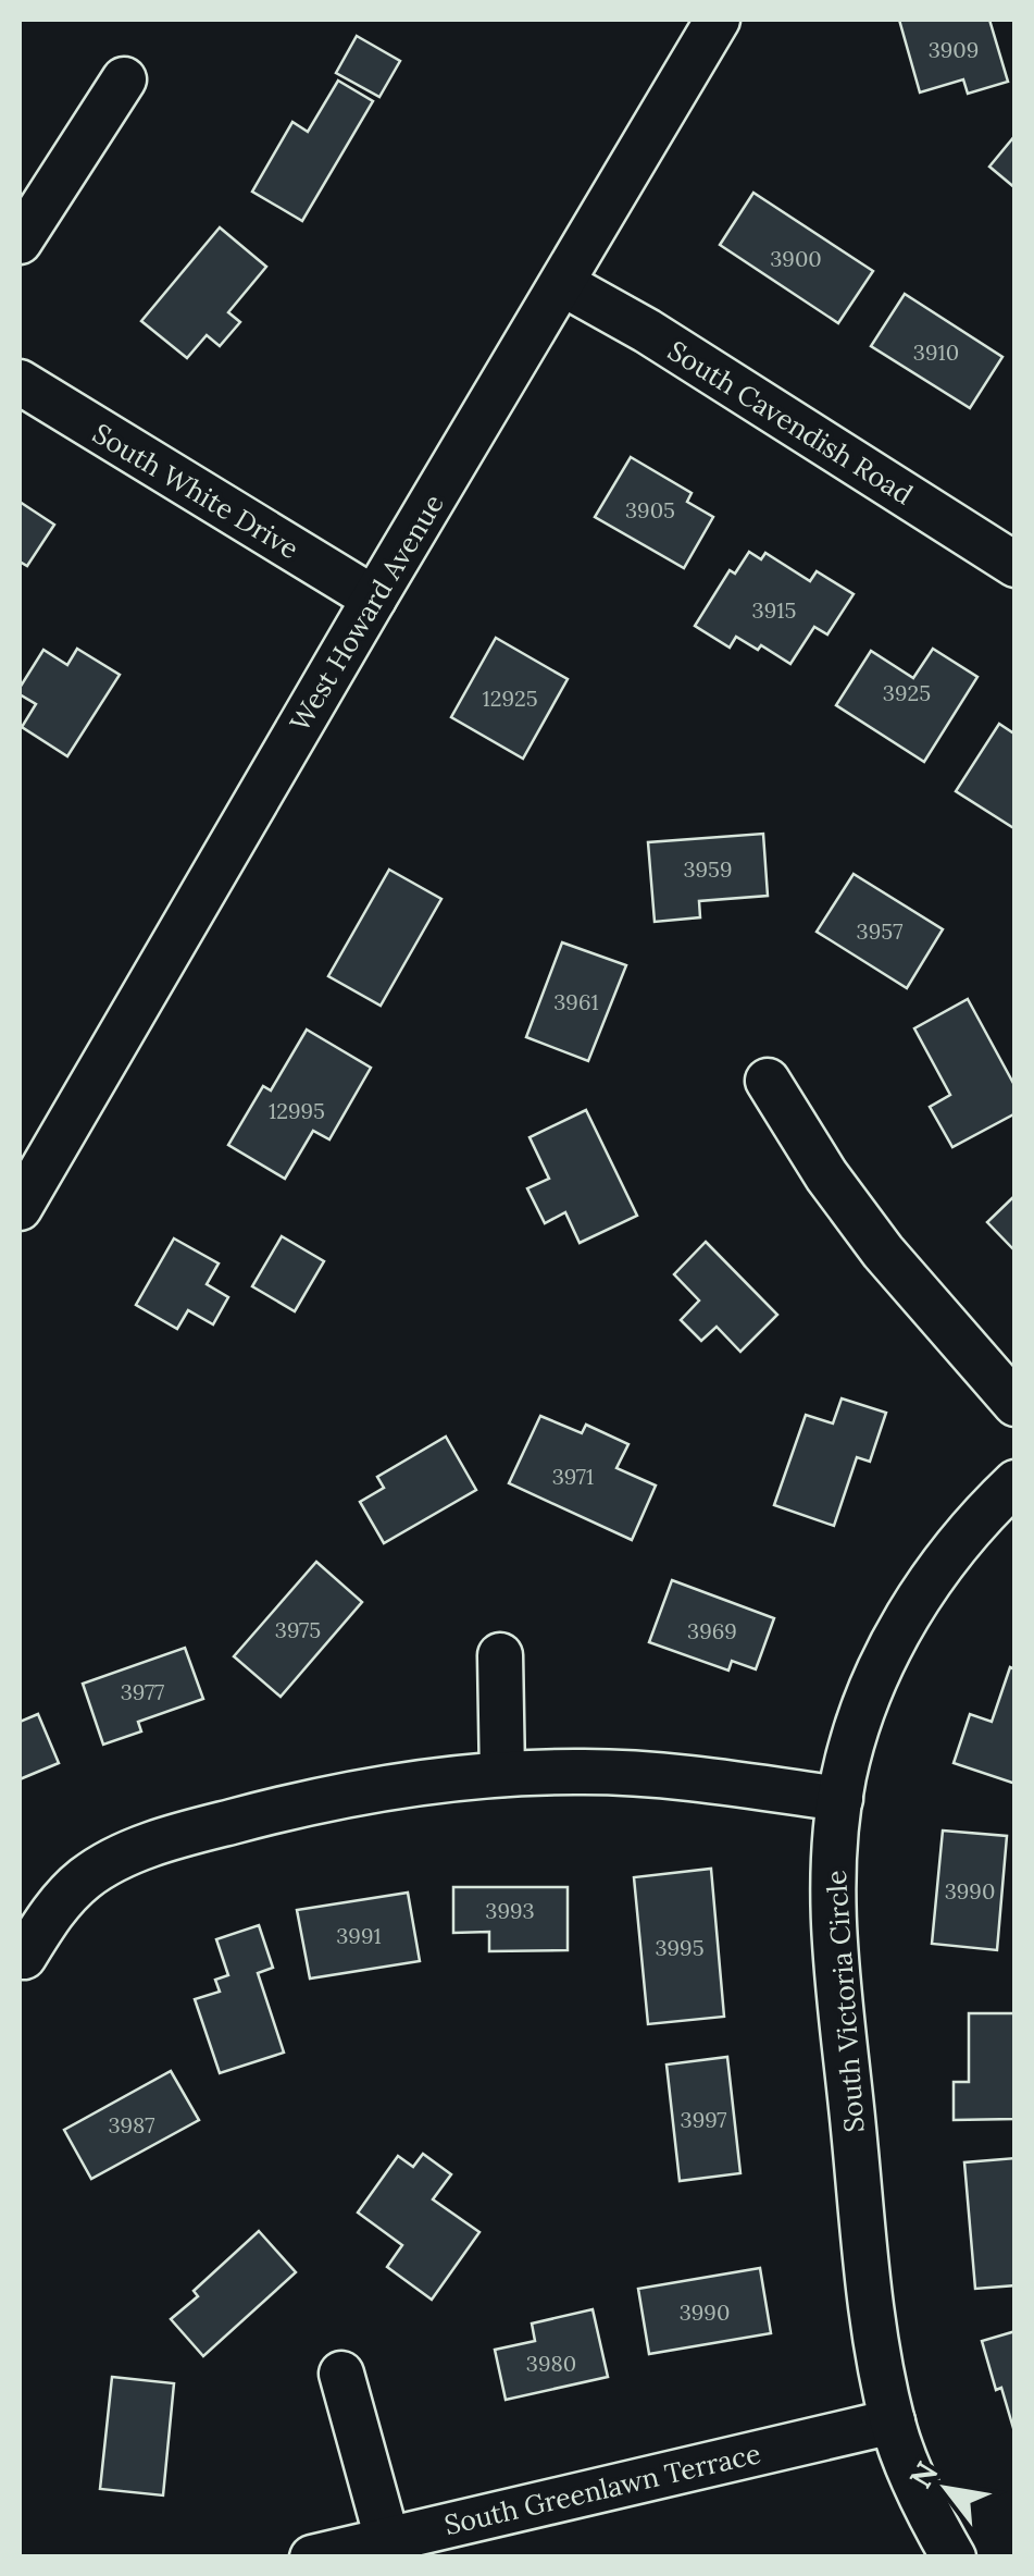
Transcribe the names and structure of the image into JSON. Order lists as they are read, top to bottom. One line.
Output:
{"streets":{"street":["South Cavendish Road","South White Drive","West Howard Avenue","South Victoria Circle","South Greenlawn Terrace"]},"crossings":[["South Cavendish Road","West Howard Avenue"],["South White Drive","West Howard Avenue"],["South Victoria Circle","South Greenlawn Terrace"]],"house_numbers":["3909","3900","3910","3905","3915","3925","12925","3959","3957","3961","12995","3971","3975","3969","3977","3990","3993","3991","3995","3997","3987","3990","3980"],"north":"top left"}
